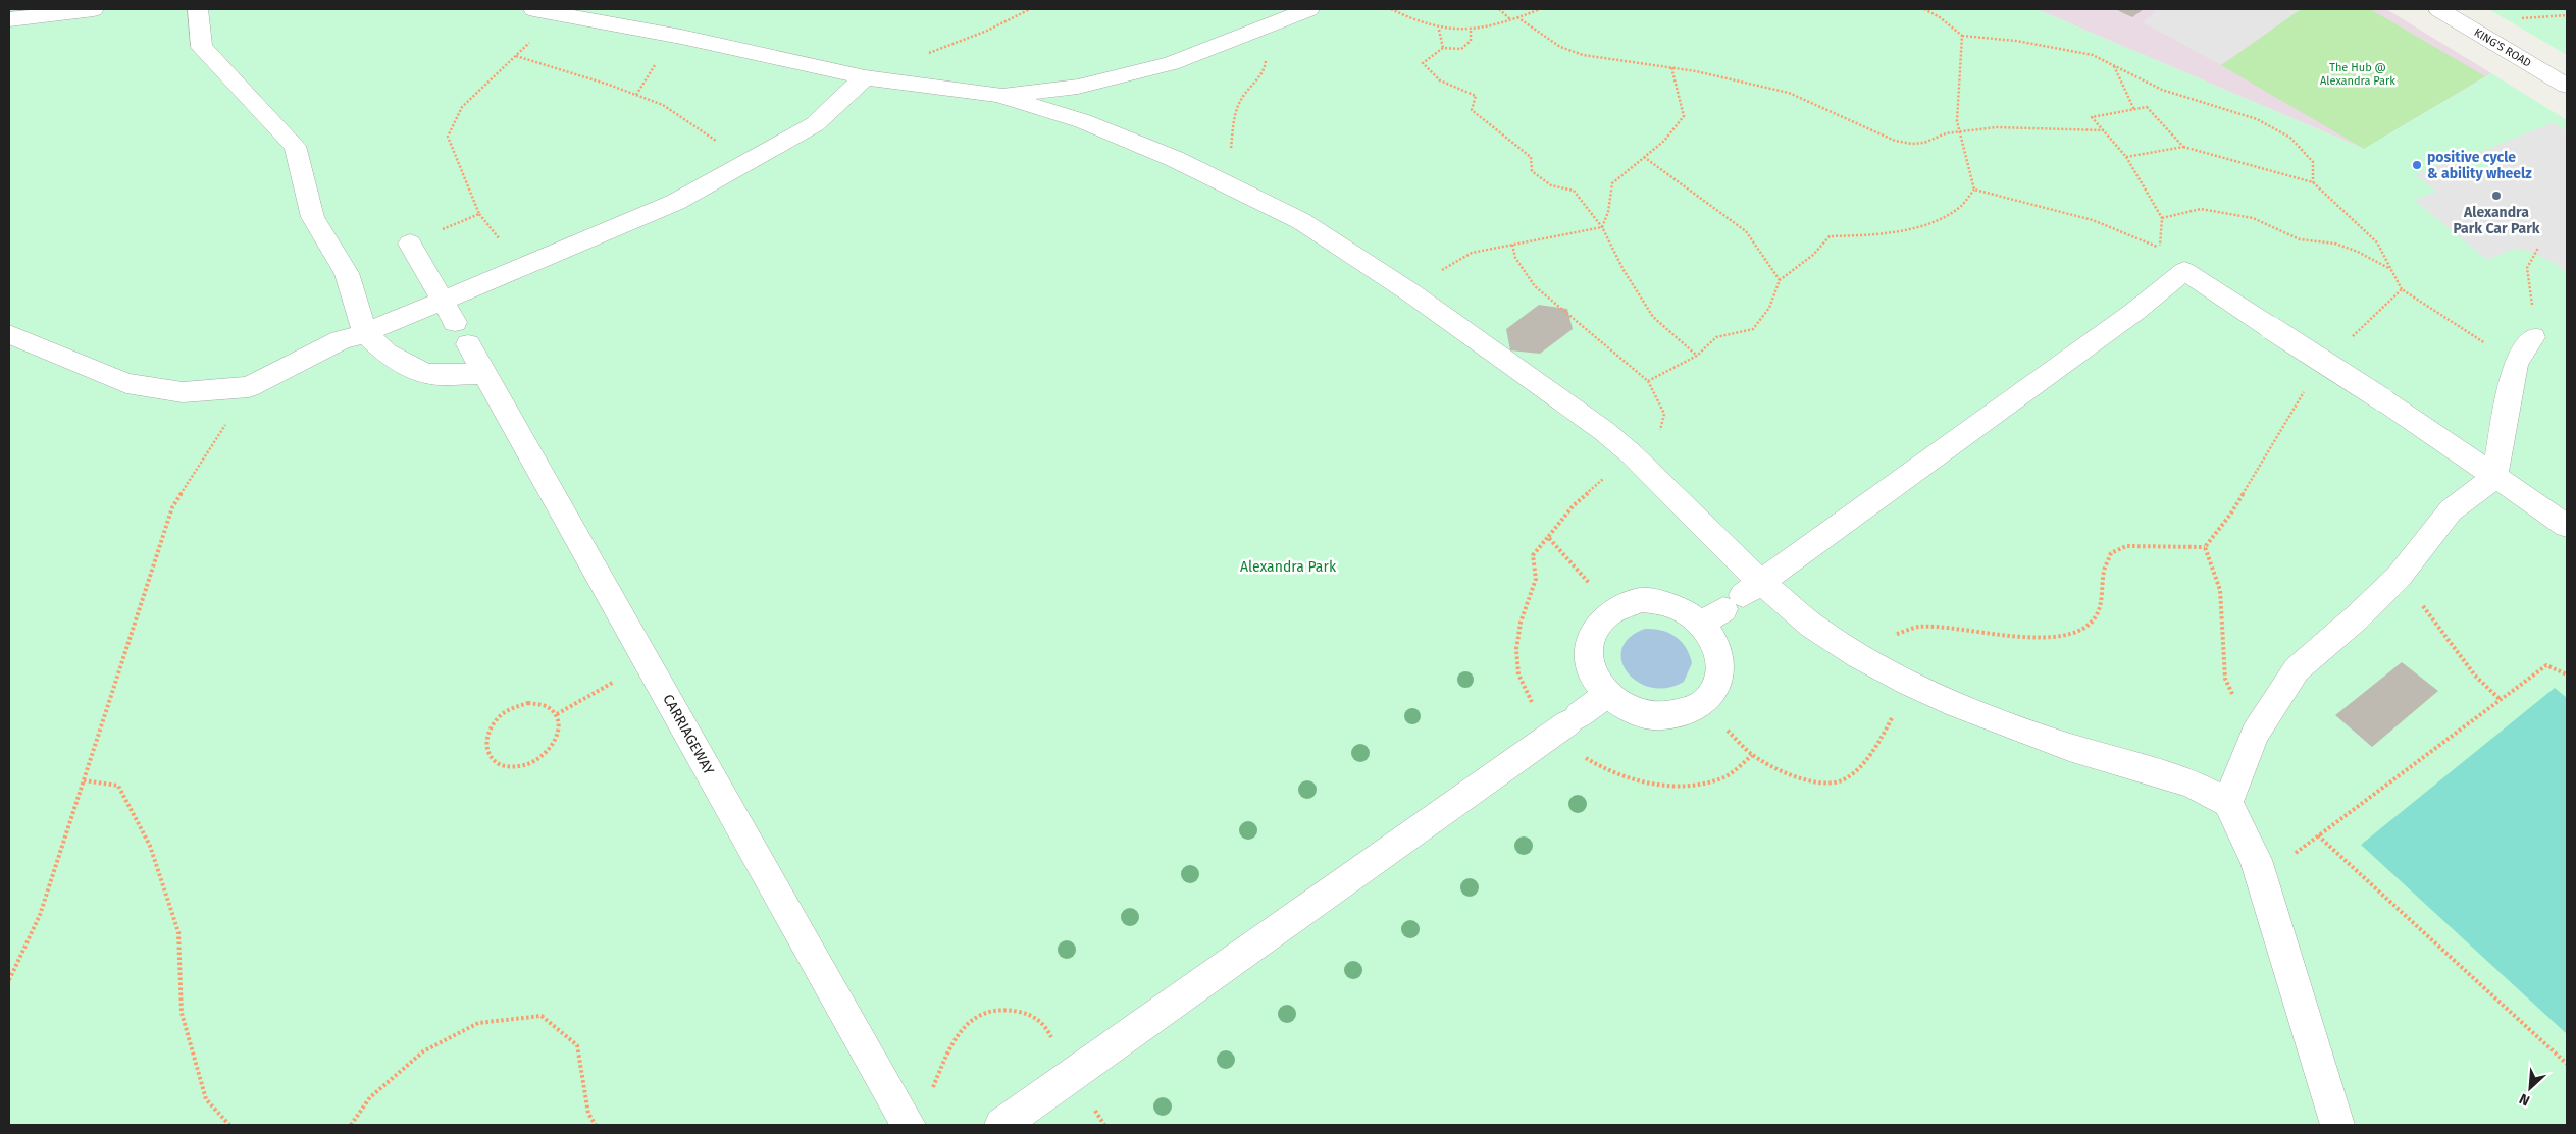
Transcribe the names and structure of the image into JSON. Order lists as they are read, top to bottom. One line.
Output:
{"streets":{"street":["KING'S ROAD","CARRIAGEWAY"]},"parks":["The Hub @ Alexandra Park","Alexandra Park"],"places":["positive cycle & ability wheelz","Alexandra Park Car Park"],"north":"bottom left"}
